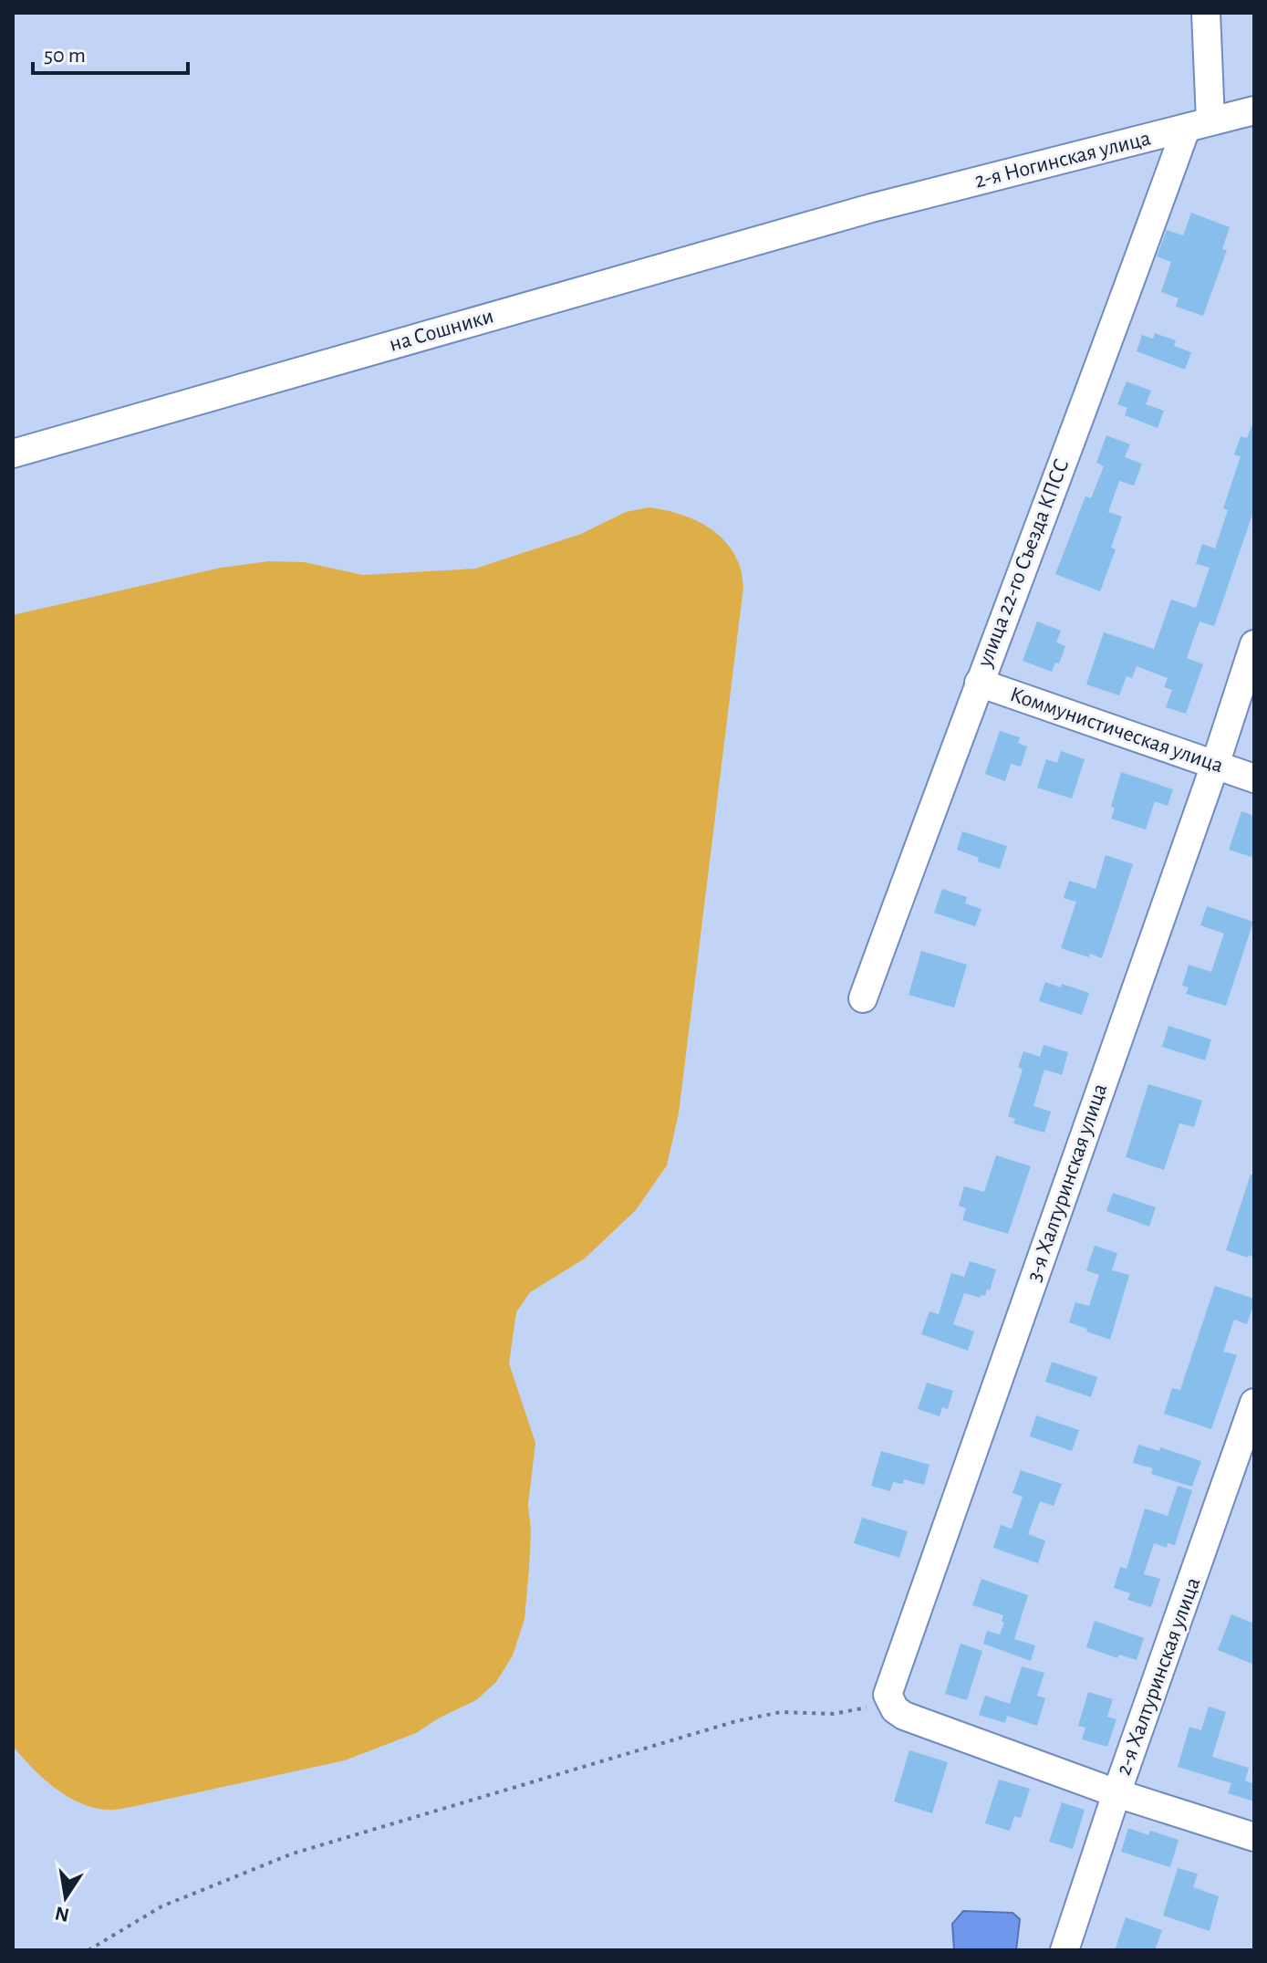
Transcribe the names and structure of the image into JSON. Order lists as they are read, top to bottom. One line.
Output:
{"streets":{"street":["2-я Ногинская улица","на Сошники","улица 22-го Съезда КПСС","Коммунистическая улица","3-я Халтуринская улица","2-я Халтуринская улица"]},"crossings":[["2-я Ногинская улица","на Сошники"],["2-я Ногинская улица","улица 22-го Съезда КПСС"],["улица 22-го Съезда КПСС","Коммунистическая улица"],["Коммунистическая улица","3-я Халтуринская улица"]],"scale_bar":"50 m","north":"bottom"}
